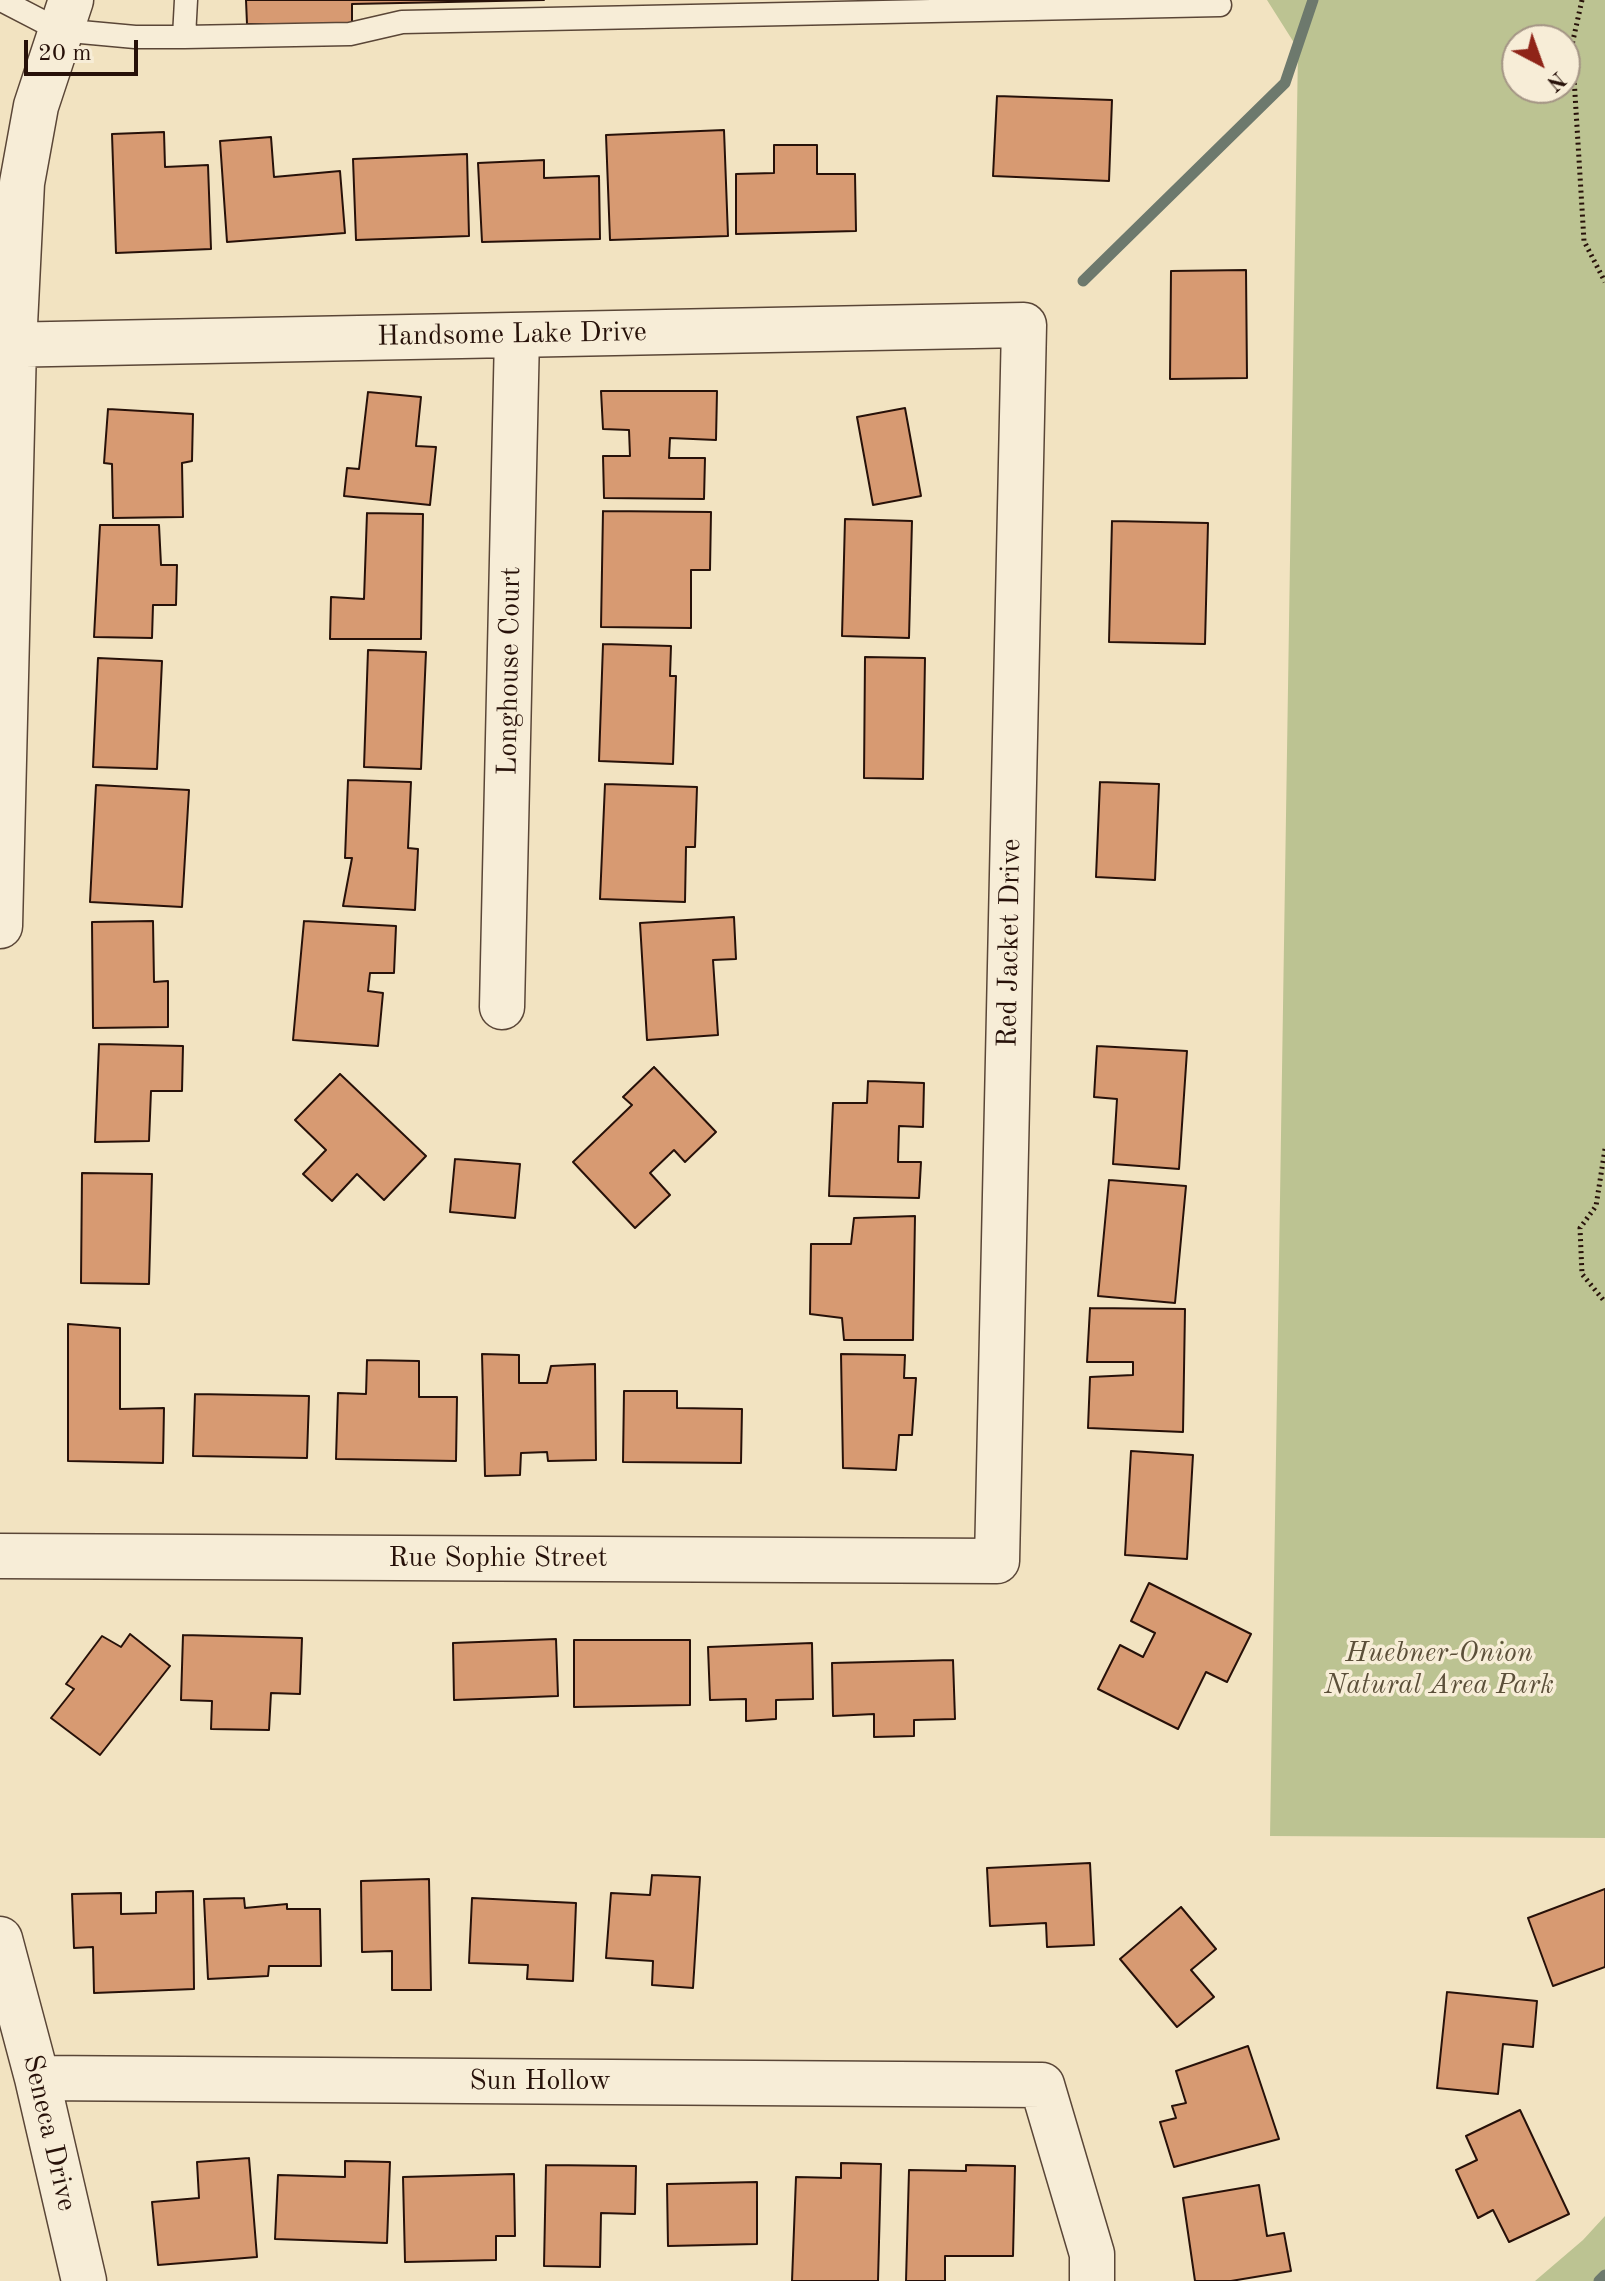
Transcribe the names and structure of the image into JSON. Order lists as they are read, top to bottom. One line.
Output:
{"streets":{"street":["Handsome Lake Drive","Longhouse Court","Red Jacket Drive","Rue Sophie Street","Sun Hollow","Seneca Drive"]},"crossings":[["Handsome Lake Drive","Longhouse Court"],["Handsome Lake Drive","Red Jacket Drive"],["Red Jacket Drive","Rue Sophie Street"],["Sun Hollow","Seneca Drive"]],"parks":["Huebner-Onion Natural Area Park"],"scale_bar":"20 m","north":"bottom right"}
